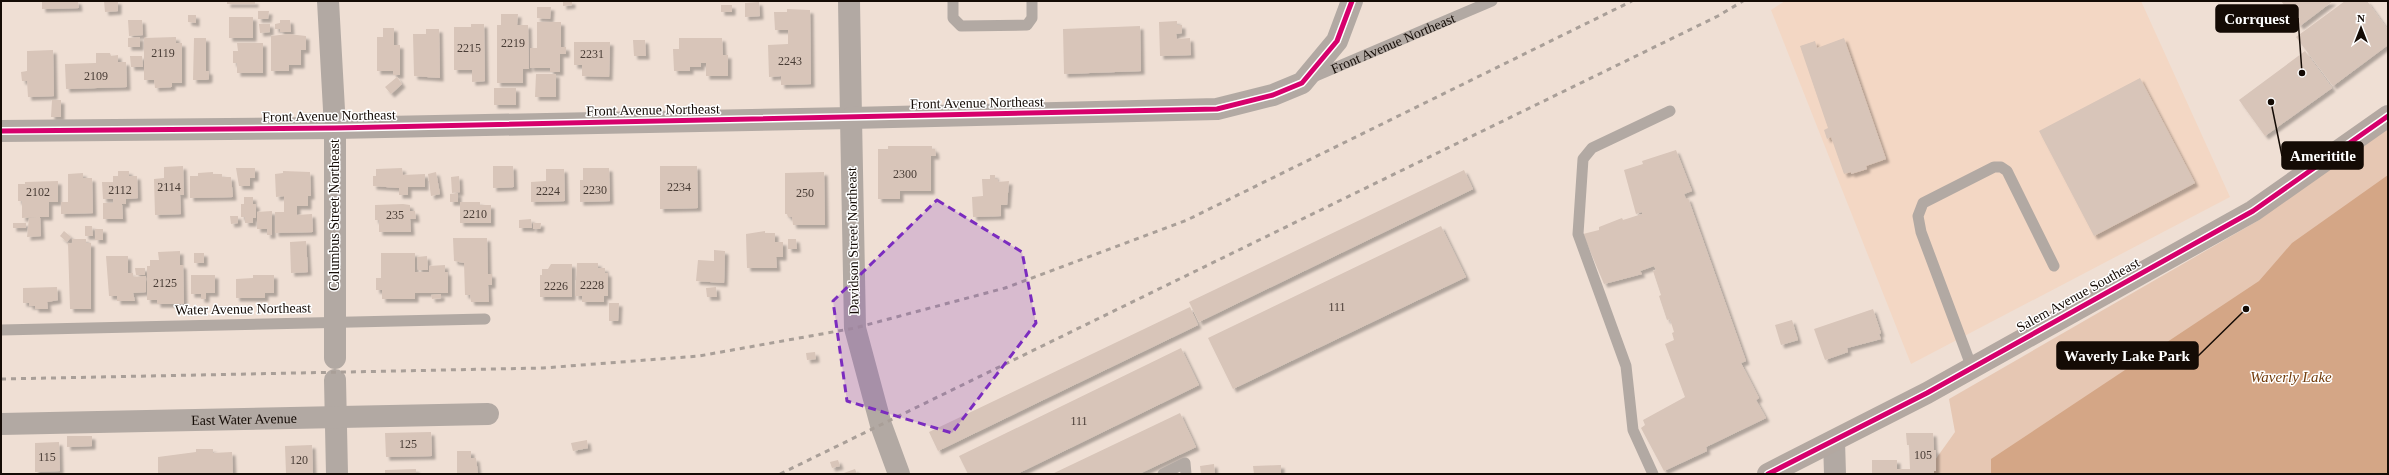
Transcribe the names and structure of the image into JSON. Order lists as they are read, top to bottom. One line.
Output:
{"streets":{"main road":["Salem Avenue Southeast"],"street":["Front Avenue Northeast","Columbus Street Northeast","Davidson Street Northeast","East Water Avenue"],"lane":["Water Avenue Northeast"]},"crossings":[["Front Avenue Northeast","Columbus Street Northeast"],["Front Avenue Northeast","Davidson Street Northeast"],["Columbus Street Northeast","Water Avenue Northeast"]],"water":["Waverly Lake"],"places":["Corrquest","Amerititle","Waverly Lake Park"],"house_numbers":["2219","2215","2119","2231","2243","2109","2300","2114","2234","2112","2230","2224","2102","250","2210","235","2125","2228","2226","111","111","125","105","115","120"],"north":"top"}
